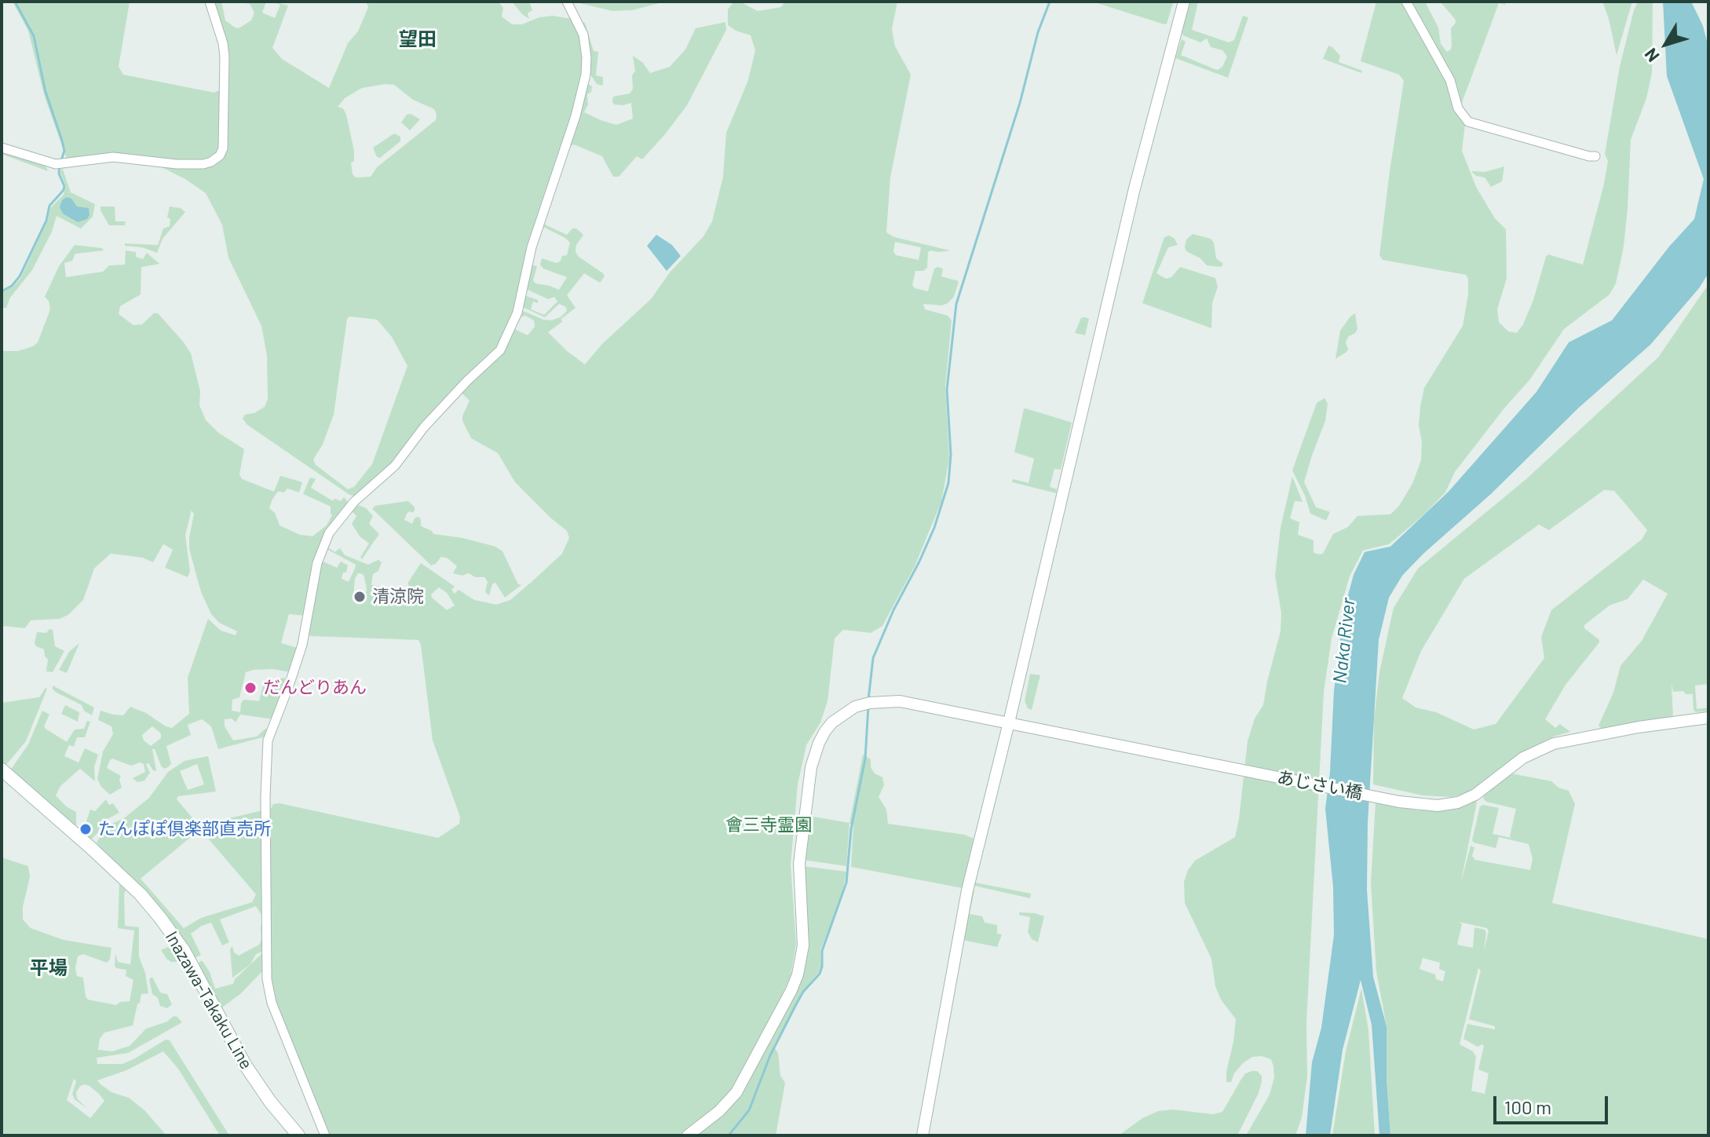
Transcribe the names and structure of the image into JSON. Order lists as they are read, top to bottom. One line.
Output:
{"streets":{"main road":["Inazawa-Takaku Line"],"street":["あじさい橋"]},"districts":["望田","平場"],"water":["Naka River"],"parks":["會三寺霊園"],"places":["清涼院","だんどりあん","たんぽぽ倶楽部直売所"],"scale_bar":"100 m","north":"bottom left"}
